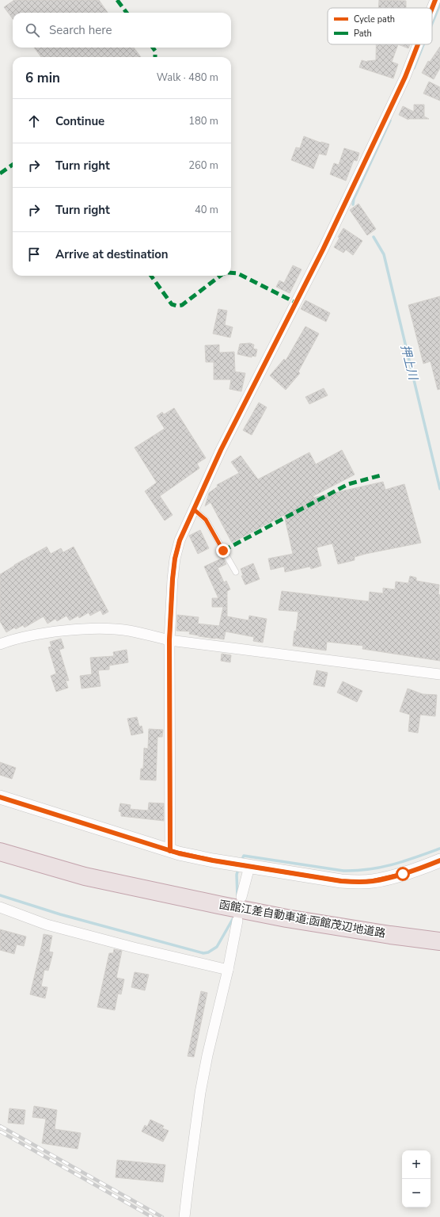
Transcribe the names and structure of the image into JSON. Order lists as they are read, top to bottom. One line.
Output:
{"streets":{"highway":["函館江差自動車道;函館茂辺地道路"]},"water":["押上川"],"legend":["Cycle path","Path"],"page":{"search":"Search here","heading":["6 min","Walk · 480 m"],"list":[["Continue","180 m"],["Turn right","260 m"],["Turn right","40 m"],"Arrive at destination"],"map_buttons":["+","−"]}}
